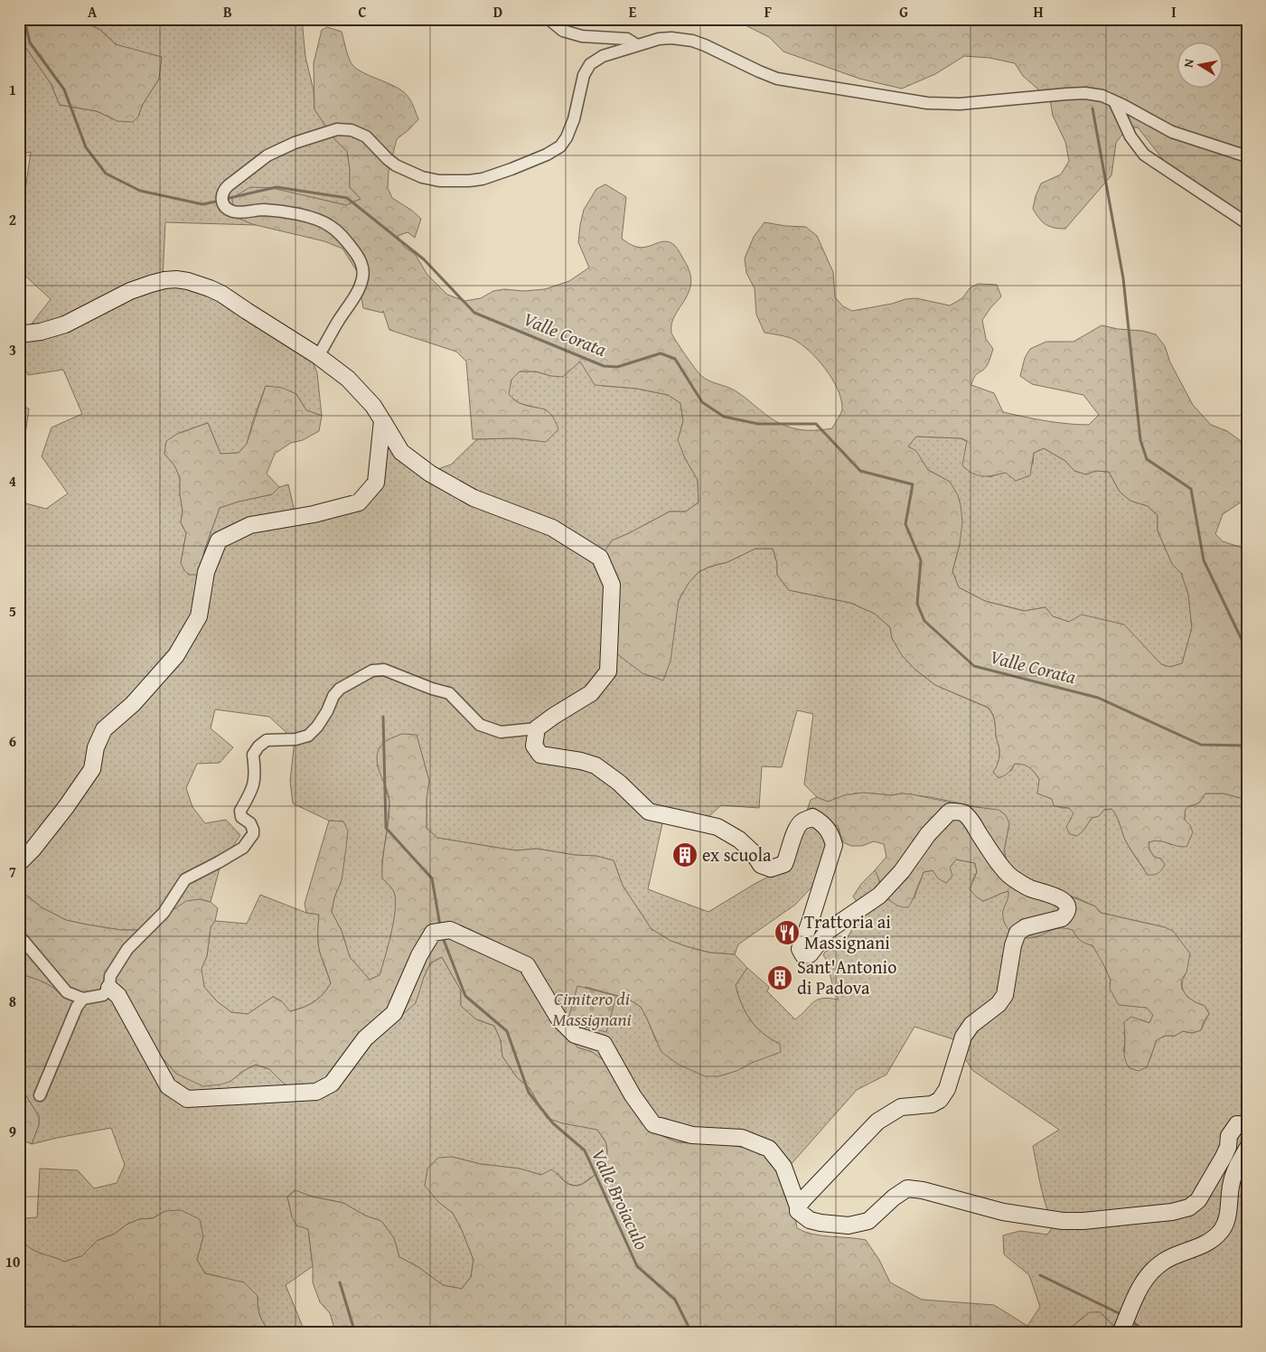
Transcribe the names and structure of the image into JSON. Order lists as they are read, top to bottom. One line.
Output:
{"water":["Valle Corata","Valle Broiaculo"],"parks":["Cimitero di Massignani"],"places":{"building":["ex scuola","Sant'Antonio di Padova"],"restaurant":["Trattoria ai Massignani"]},"north":"left","grid":{"columns":["A","B","C","D","E","F","G","H","I"],"rows":["1","2","3","4","5","6","7","8","9","10"]}}
